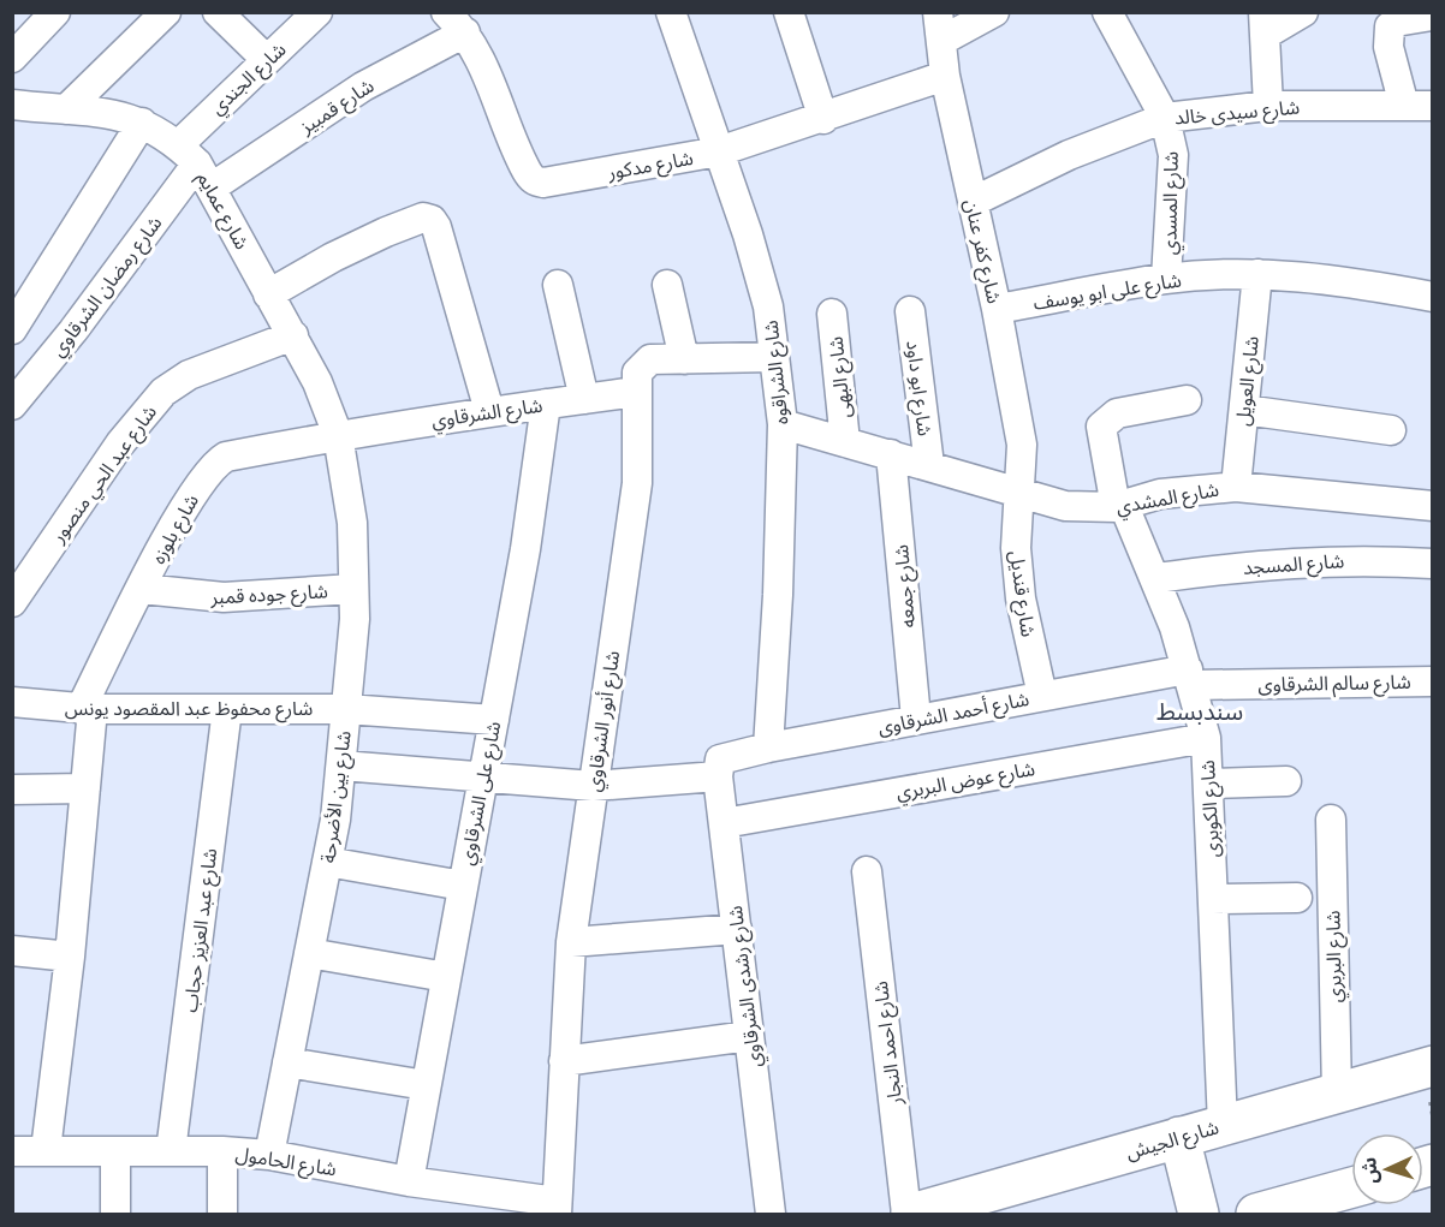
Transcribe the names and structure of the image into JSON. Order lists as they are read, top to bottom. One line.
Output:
{"streets":{"main road":["شارع الجيش"],"street":["شارع الجندي","شارع قمبيز","شارع سيدى خالد","شارع مدكور","شارع المسدي","شارع عمايم","شارع كفر عنان","شارع رمضان الشرقاوي","شارع على ابو يوسف","شارع الشراقوه","شارع البهى","شارع العويل","شارع ابو داود","شارع الشرقاوي","شارع عبد الحي منصور","شارع المشدي","شارع بلوزه","شارع المسجد","شارع جمعه","شارع جوده قمبر","شارع قنديل","شارع سالم الشرقاوى","شارع محفوظ عبد المقصود يونس","شارع أحمد الشرقاوى","شارع أنور الشرقاوي","شارع عوض البربري","شارع على الشرقاوي","شارع بين الأضرحة","شارع الكوبرى","شارع عبد العزيز حجاب","شارع البربري","شارع رشدى الشرقاوي","شارع احمد النجار","شارع الحامول"]},"crossings":[["شارع الجندي","شارع قمبيز"],["شارع الجندي","شارع عمايم"],["شارع الجندي","شارع رمضان الشرقاوي"],["شارع قمبيز","شارع مدكور"],["شارع قمبيز","شارع عمايم"],["شارع قمبيز","شارع رمضان الشرقاوي"],["شارع سيدى خالد","شارع المسدي"],["شارع سيدى خالد","شارع كفر عنان"],["شارع مدكور","شارع كفر عنان"],["شارع مدكور","شارع الشراقوه"],["شارع المسدي","شارع على ابو يوسف"],["شارع عمايم","شارع رمضان الشرقاوي"],["شارع عمايم","شارع الشرقاوي"],["شارع عمايم","شارع عبد الحي منصور"],["شارع عمايم","شارع بلوزه"],["شارع عمايم","شارع بين الأضرحة"],["شارع كفر عنان","شارع على ابو يوسف"],["شارع كفر عنان","شارع المشدي"],["شارع كفر عنان","شارع قنديل"],["شارع على ابو يوسف","شارع العويل"],["شارع الشراقوه","شارع المشدي"],["شارع الشراقوه","شارع أحمد الشرقاوى"],["شارع الشراقوه","شارع أنور الشرقاوي"],["شارع البهى","شارع المشدي"],["شارع العويل","شارع المشدي"],["شارع ابو داود","شارع المشدي"],["شارع الشرقاوي","شارع بلوزه"],["شارع الشرقاوي","شارع أنور الشرقاوي"],["شارع الشرقاوي","شارع على الشرقاوي"],["شارع الشرقاوي","شارع بين الأضرحة"],["شارع المشدي","شارع جمعه"],["شارع المشدي","شارع قنديل"],["شارع المشدي","شارع الكوبرى"],["شارع بلوزه","شارع جوده قمبر"],["شارع بلوزه","شارع محفوظ عبد المقصود يونس"],["شارع بلوزه","شارع بين الأضرحة"],["شارع المسجد","شارع الكوبرى"],["شارع جمعه","شارع أحمد الشرقاوى"],["شارع جوده قمبر","شارع بين الأضرحة"],["شارع قنديل","شارع أحمد الشرقاوى"],["شارع سالم الشرقاوى","شارع أحمد الشرقاوى"],["شارع سالم الشرقاوى","شارع الكوبرى"],["شارع محفوظ عبد المقصود يونس","شارع على الشرقاوي"],["شارع محفوظ عبد المقصود يونس","شارع بين الأضرحة"],["شارع محفوظ عبد المقصود يونس","شارع عبد العزيز حجاب"],["شارع أحمد الشرقاوى","شارع أنور الشرقاوي"],["شارع أحمد الشرقاوى","شارع على الشرقاوي"],["شارع أحمد الشرقاوى","شارع بين الأضرحة"],["شارع أحمد الشرقاوى","شارع الكوبرى"],["شارع أحمد الشرقاوى","شارع رشدى الشرقاوي"],["شارع أنور الشرقاوي","شارع الحامول"],["شارع عوض البربري","شارع الكوبرى"],["شارع عوض البربري","شارع رشدى الشرقاوي"],["شارع على الشرقاوي","شارع الحامول"],["شارع بين الأضرحة","شارع الحامول"],["شارع الكوبرى","شارع الجيش"],["شارع عبد العزيز حجاب","شارع الحامول"],["شارع البربري","شارع الجيش"],["شارع احمد النجار","شارع الجيش"]],"districts":["سندبسط"],"north":"left"}
